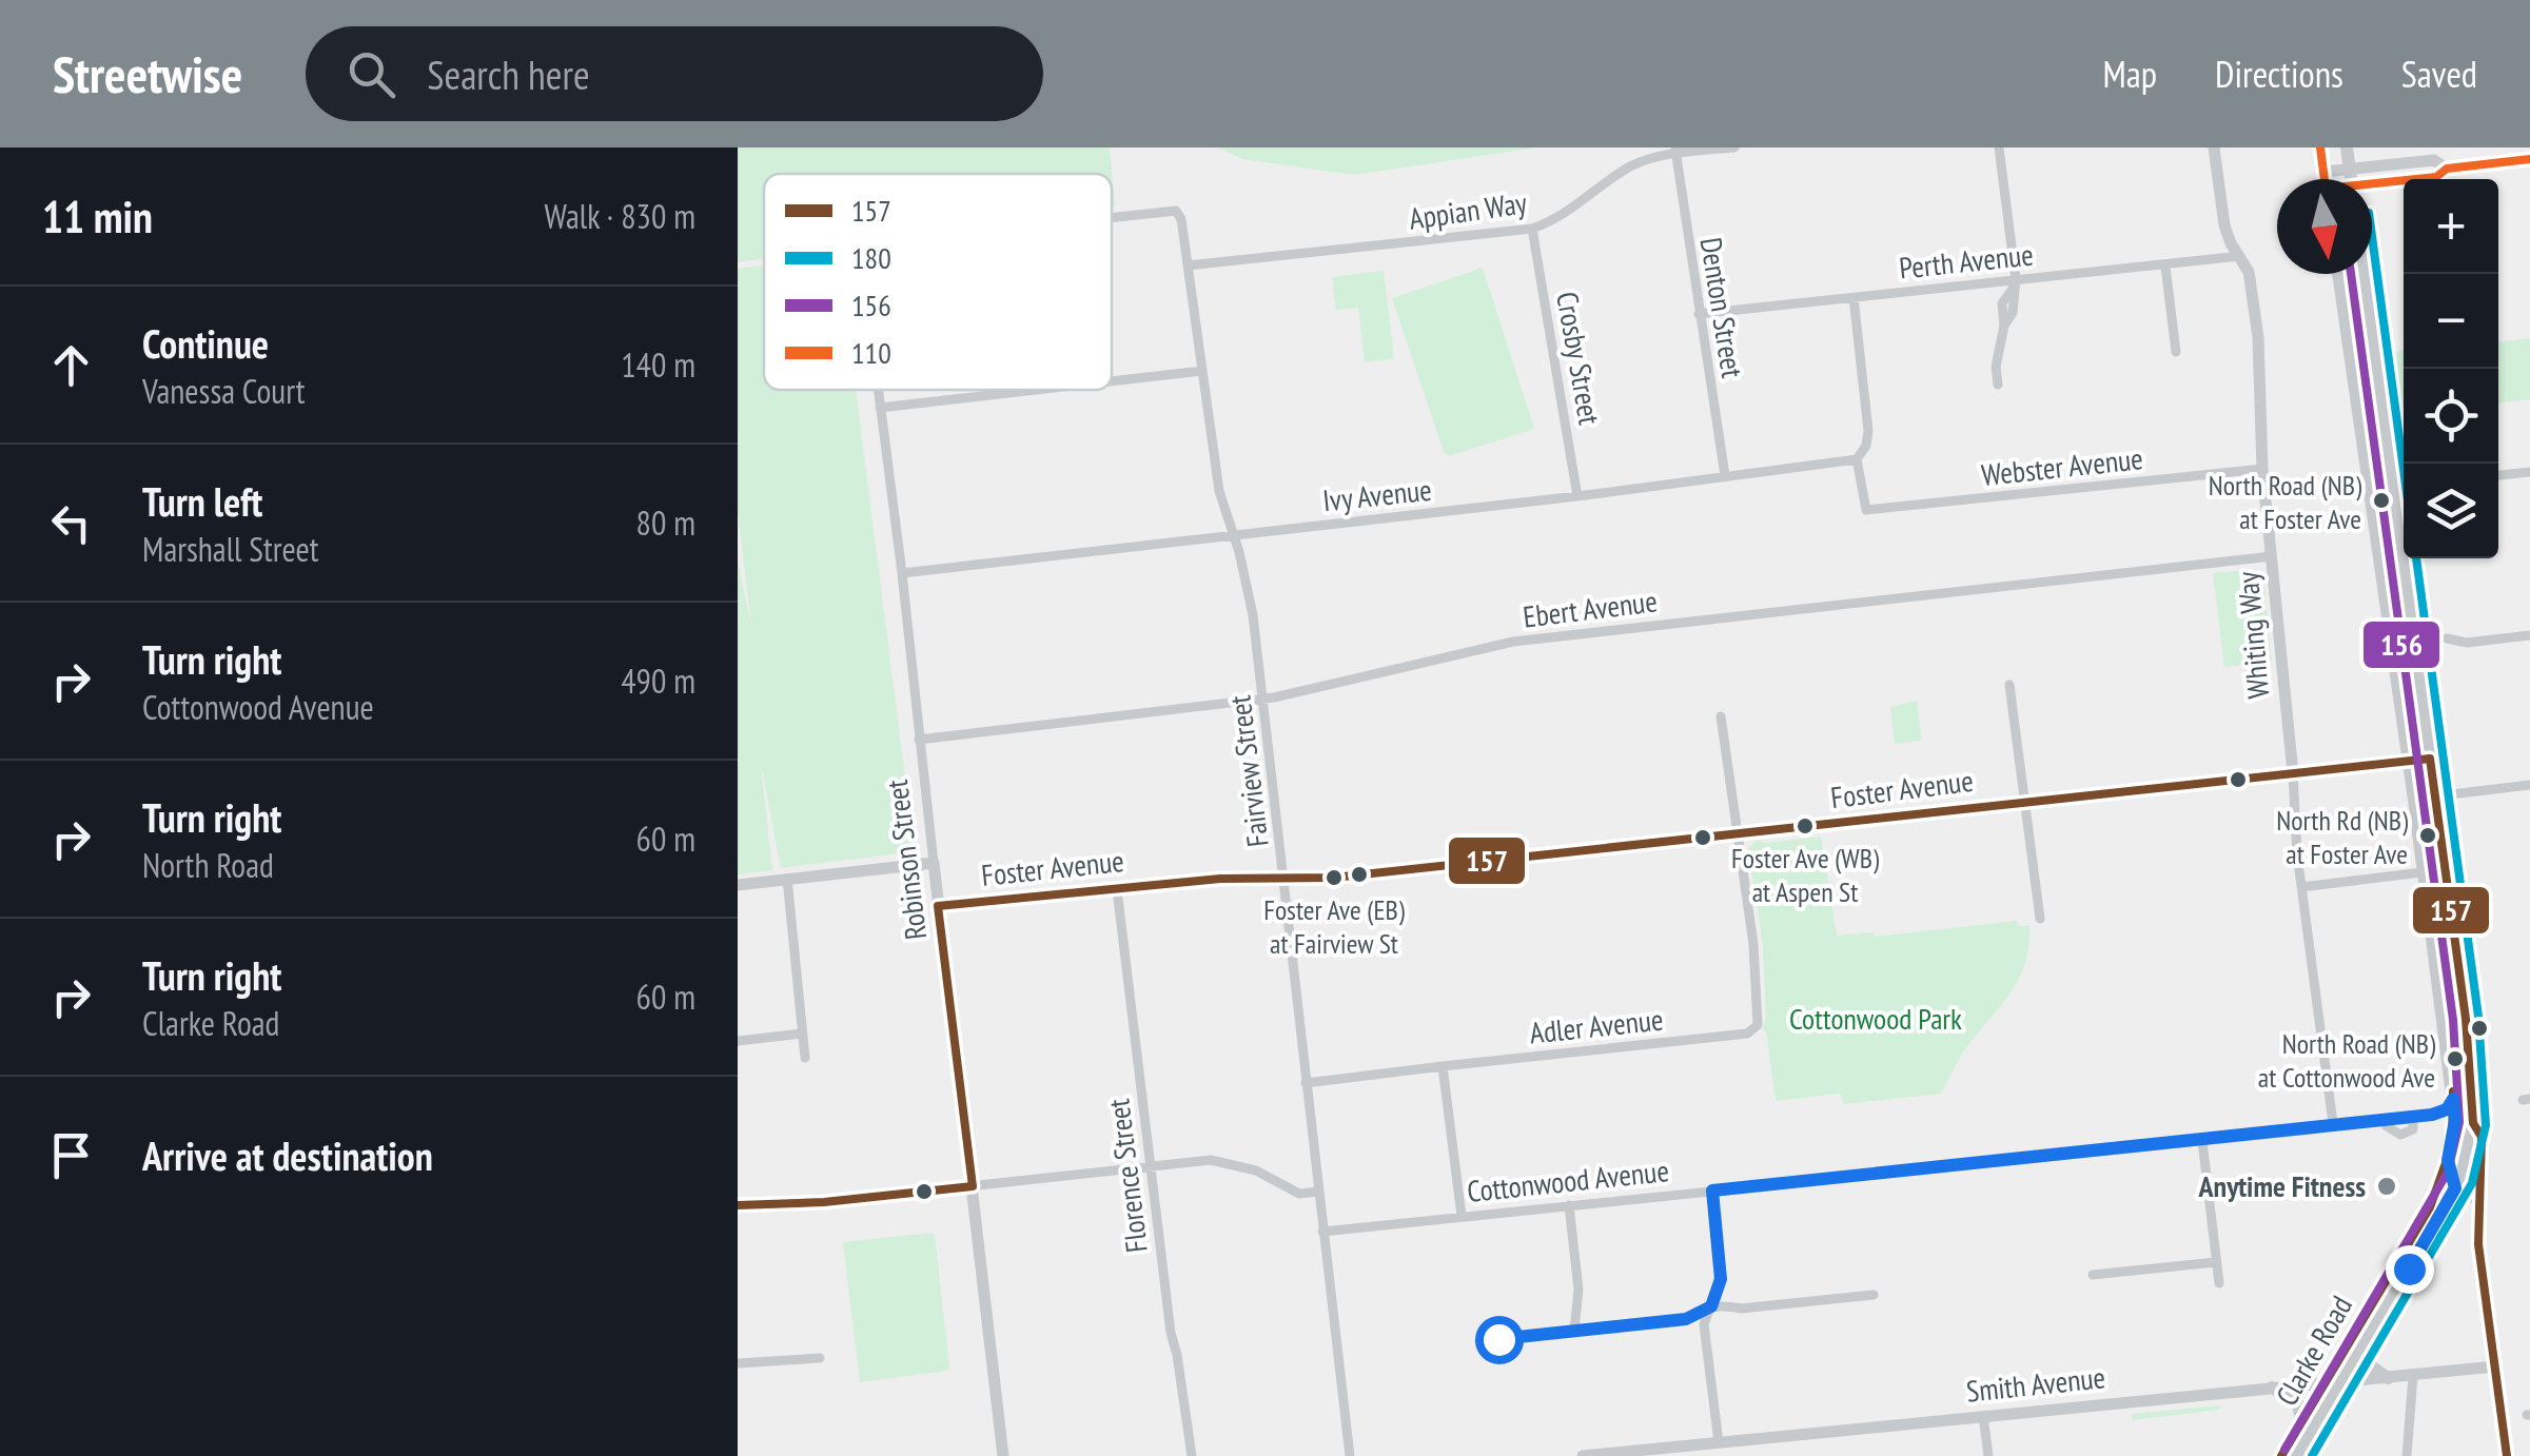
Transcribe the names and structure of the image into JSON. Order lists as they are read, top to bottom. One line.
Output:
{"streets":{"main road":["Clarke Road"],"street":["Appian Way","Perth Avenue","Denton Street","Crosby Street","Webster Avenue","Ivy Avenue","Ebert Avenue","Whiting Way","Fairview Street","Foster Avenue","Robinson Street","Adler Avenue","Florence Street","Cottonwood Avenue","Smith Avenue"]},"crossings":[["Appian Way","Denton Street"],["Appian Way","Crosby Street"],["Appian Way","Fairview Street"],["Perth Avenue","Denton Street"],["Perth Avenue","Whiting Way"],["Denton Street","Ivy Avenue"],["Crosby Street","Ivy Avenue"],["Webster Avenue","Ivy Avenue"],["Webster Avenue","Whiting Way"],["Ivy Avenue","Fairview Street"],["Ivy Avenue","Robinson Street"],["Ebert Avenue","Whiting Way"],["Ebert Avenue","Fairview Street"],["Ebert Avenue","Robinson Street"],["Whiting Way","Foster Avenue"],["Whiting Way","Cottonwood Avenue"],["Fairview Street","Foster Avenue"],["Fairview Street","Adler Avenue"],["Fairview Street","Cottonwood Avenue"],["Foster Avenue","Robinson Street"],["Foster Avenue","Adler Avenue"],["Foster Avenue","Florence Street"],["Foster Avenue","Clarke Road"],["Cottonwood Avenue","Clarke Road"],["Clarke Road","Smith Avenue"]],"parks":["Cottonwood Park"],"places":["North Road (NB) at Foster Ave","Foster Ave (WB) at Aspen St","North Rd (NB) at Foster Ave","Foster Ave (EB) at Fairview St","North Road (NB) at Cottonwood Ave","Anytime Fitness"],"lines":["transit line 110","transit line 180","transit line 156","transit line 157"],"legend":["157","180","156","110"],"north":"bottom","page":{"header":"Streetwise","search":"Search here","nav":["Map","Directions","Saved"],"heading":["11 min","Walk · 830 m"],"map_buttons":["+","−"],"list":[["Continue","Vanessa Court","140 m"],["Turn left","Marshall Street","80 m"],["Turn right","Cottonwood Avenue","490 m"],["Turn right","North Road","60 m"],["Turn right","Clarke Road","60 m"],"Arrive at destination"]}}
